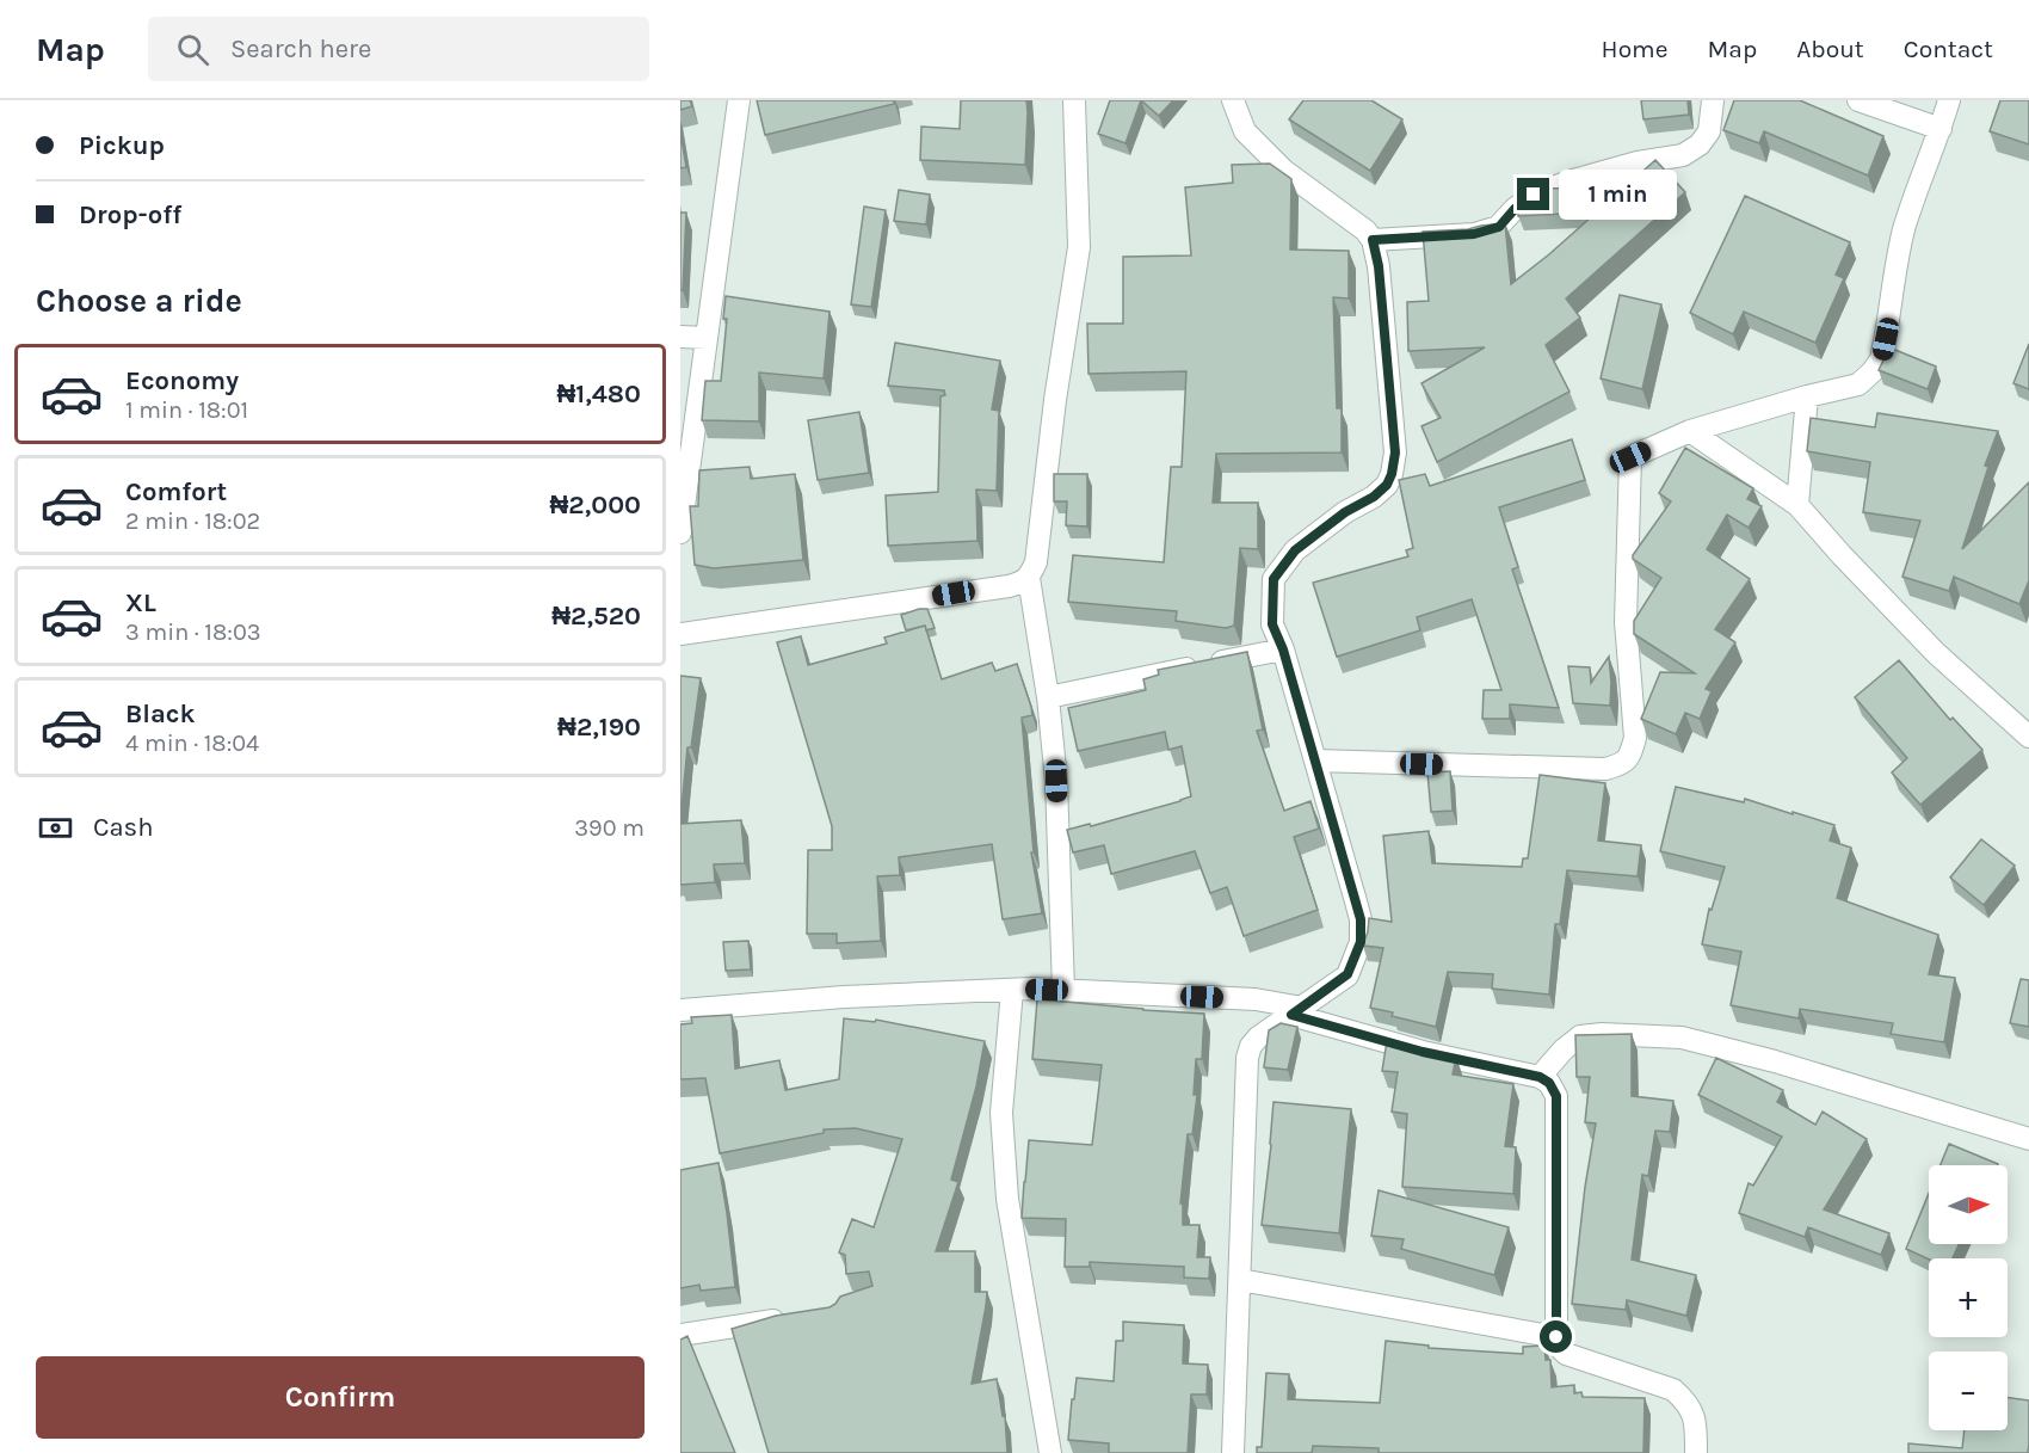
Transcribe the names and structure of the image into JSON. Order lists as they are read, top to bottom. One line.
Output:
{"north":"right","page":{"header":"Map","search":"Search here","nav":["Home","Map","About","Contact"],"banner":["Pickup","Drop-off"],"bubble":"1 min","heading":"Choose a ride","list":[{"name":"Economy","note":"1 min · 18:01","value":"₦1,480"},{"name":"Comfort","note":"2 min · 18:02","value":"₦2,000"},{"name":"XL","note":"3 min · 18:03","value":"₦2,520"},{"name":"Black","note":"4 min · 18:04","value":"₦2,190"}],"pay":["Cash","390 m"],"map_buttons":["+","−"],"buttons":"Confirm"}}
